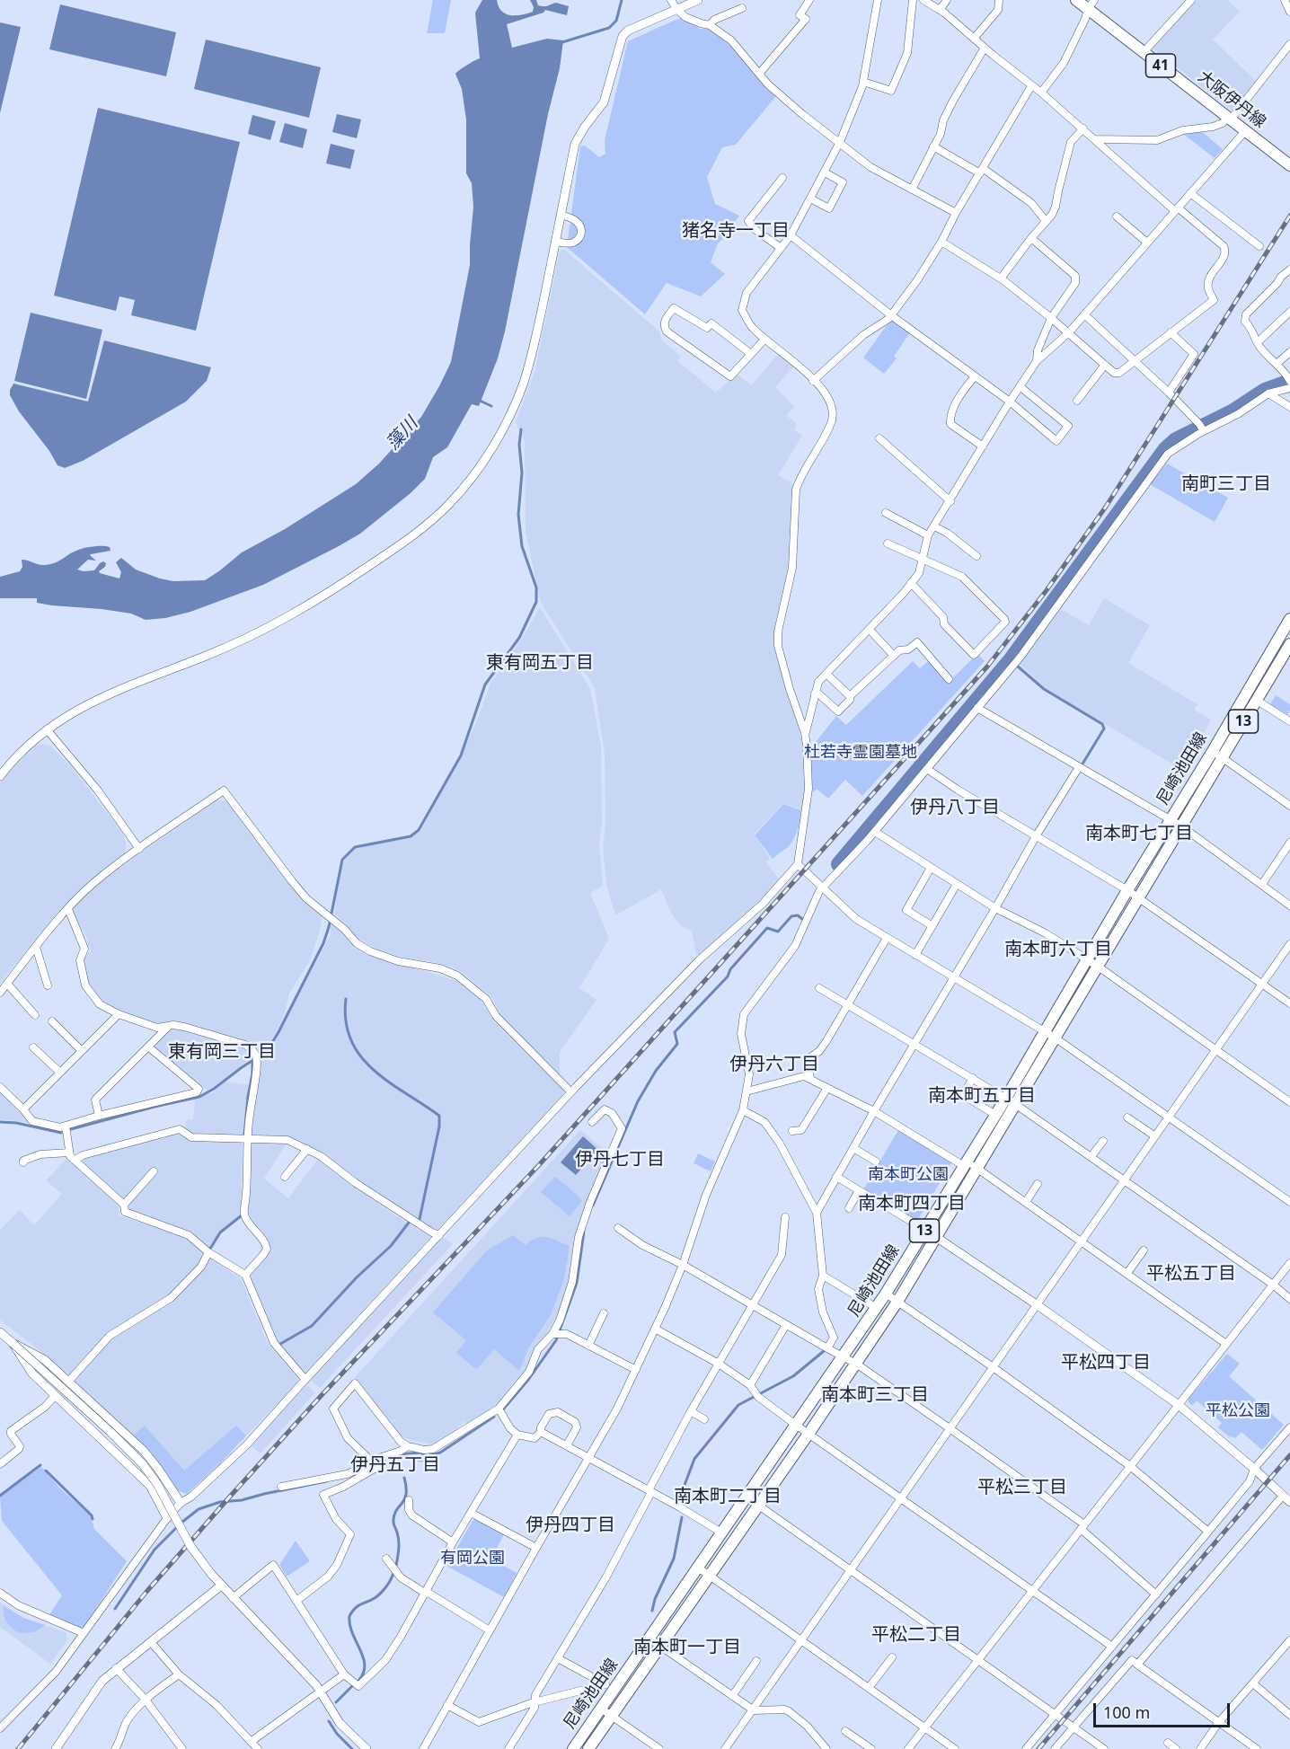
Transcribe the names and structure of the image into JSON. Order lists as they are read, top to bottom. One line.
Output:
{"streets":{"main road":["41","大阪伊丹線","13","尼崎池田線"]},"districts":["猪名寺一丁目","南町三丁目","東有岡五丁目","伊丹八丁目","南本町七丁目","南本町六丁目","東有岡三丁目","伊丹六丁目","南本町五丁目","伊丹七丁目","南本町四丁目","平松五丁目","平松四丁目","南本町三丁目","伊丹五丁目","平松三丁目","南本町二丁目","伊丹四丁目","平松二丁目","南本町一丁目"],"water":["藻川"],"parks":["杜若寺霊園墓地","南本町公園","平松公園","有岡公園"],"scale_bar":"100 m"}
